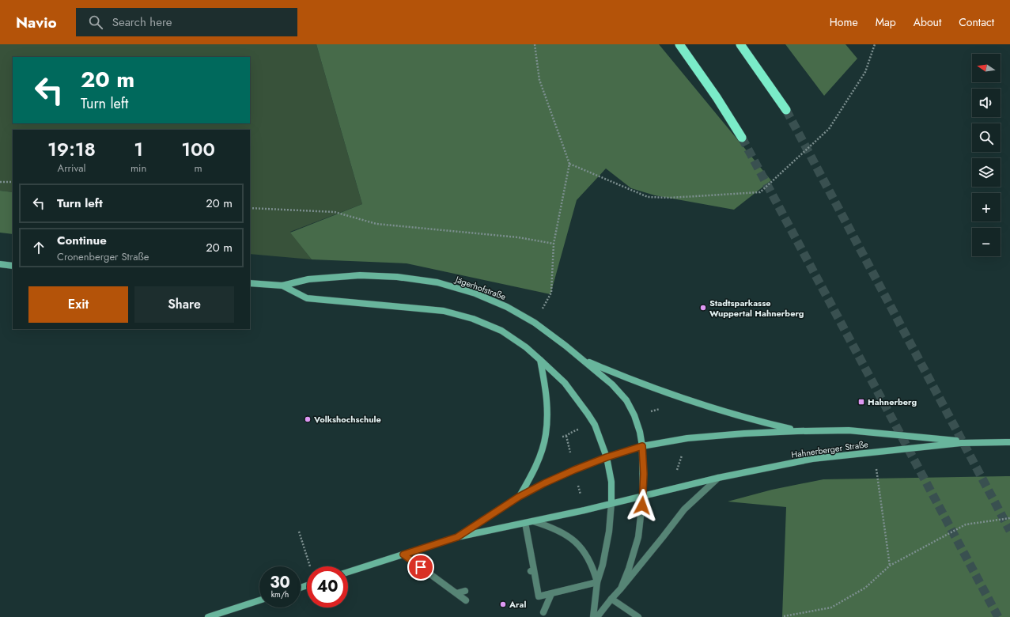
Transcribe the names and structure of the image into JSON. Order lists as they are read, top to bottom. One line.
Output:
{"streets":{"main road":["Jägerhofstraße","Hahnerberger Straße"]},"crossings":[["Jägerhofstraße","Hahnerberger Straße"]],"places":{"other":["Stadtsparkasse Wuppertal Hahnerberg","Volkshochschule","Aral"],"transit":["Hahnerberg"]},"north":"left","page":{"header":"Navio","search":"Search here","nav":["Home","Map","About","Contact"],"map_buttons":["+","−"],"turn":["20 m","Turn left"],"eta":["19:18","Arrival","1","min","100","m"],"list":[{"name":"Turn left","value":"20 m"},{"name":"Continue","note":"Cronenberger Straße","value":"20 m"}],"buttons":["Exit","Share"],"speed":"30 km/h","limit":"40"}}
